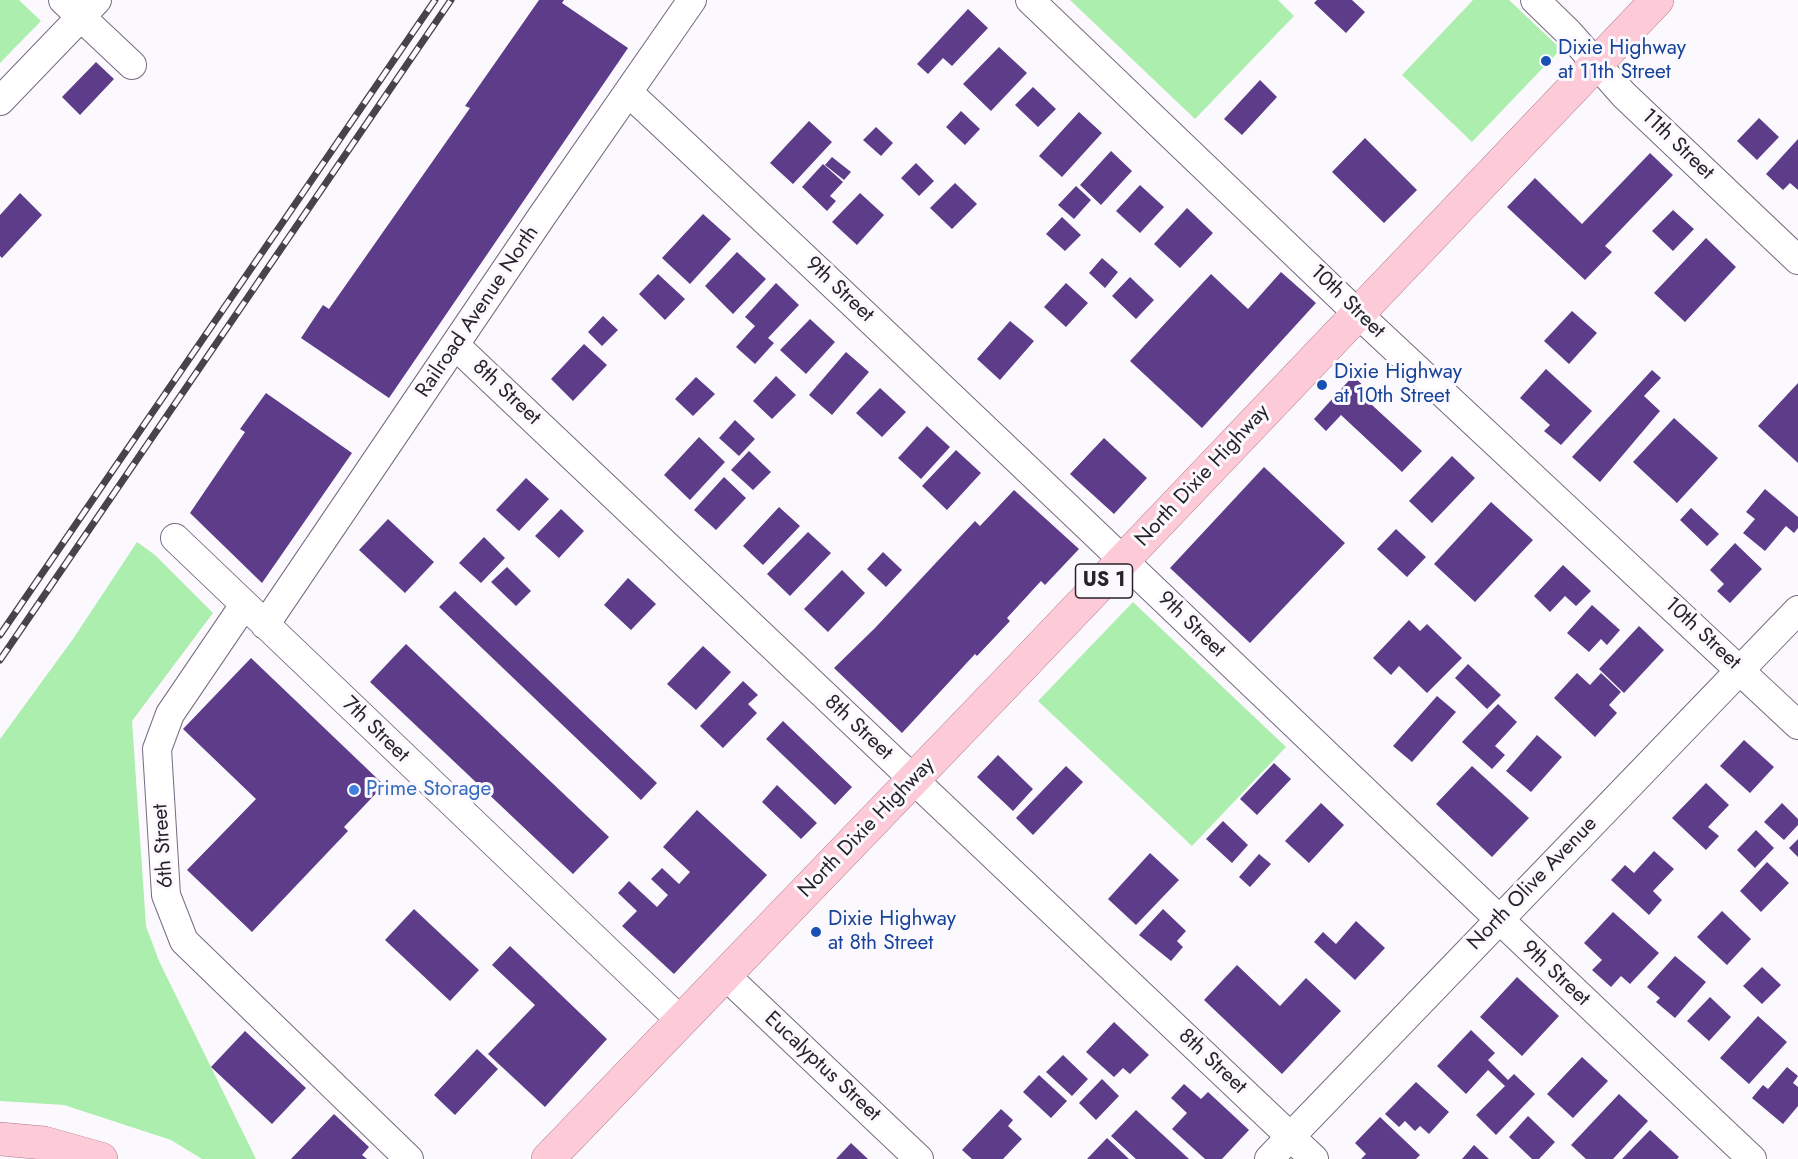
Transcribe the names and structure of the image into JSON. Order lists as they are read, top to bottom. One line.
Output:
{"streets":{"main road":["North Dixie Highway","US 1"],"street":["11th Street","9th Street","10th Street","Railroad Avenue North","8th Street","7th Street","6th Street","North Olive Avenue","Eucalyptus Street"]},"crossings":[["11th Street","North Dixie Highway"],["9th Street","Railroad Avenue North"],["9th Street","North Dixie Highway"],["9th Street","North Olive Avenue"],["10th Street","North Dixie Highway"],["10th Street","North Olive Avenue"],["Railroad Avenue North","8th Street"],["Railroad Avenue North","7th Street"],["8th Street","North Dixie Highway"],["8th Street","North Olive Avenue"],["North Dixie Highway","7th Street"],["North Dixie Highway","Eucalyptus Street"],["7th Street","6th Street"]],"places":["Dixie Highway at 11th Street","Dixie Highway at 10th Street","Prime Storage","Dixie Highway at 8th Street"]}
